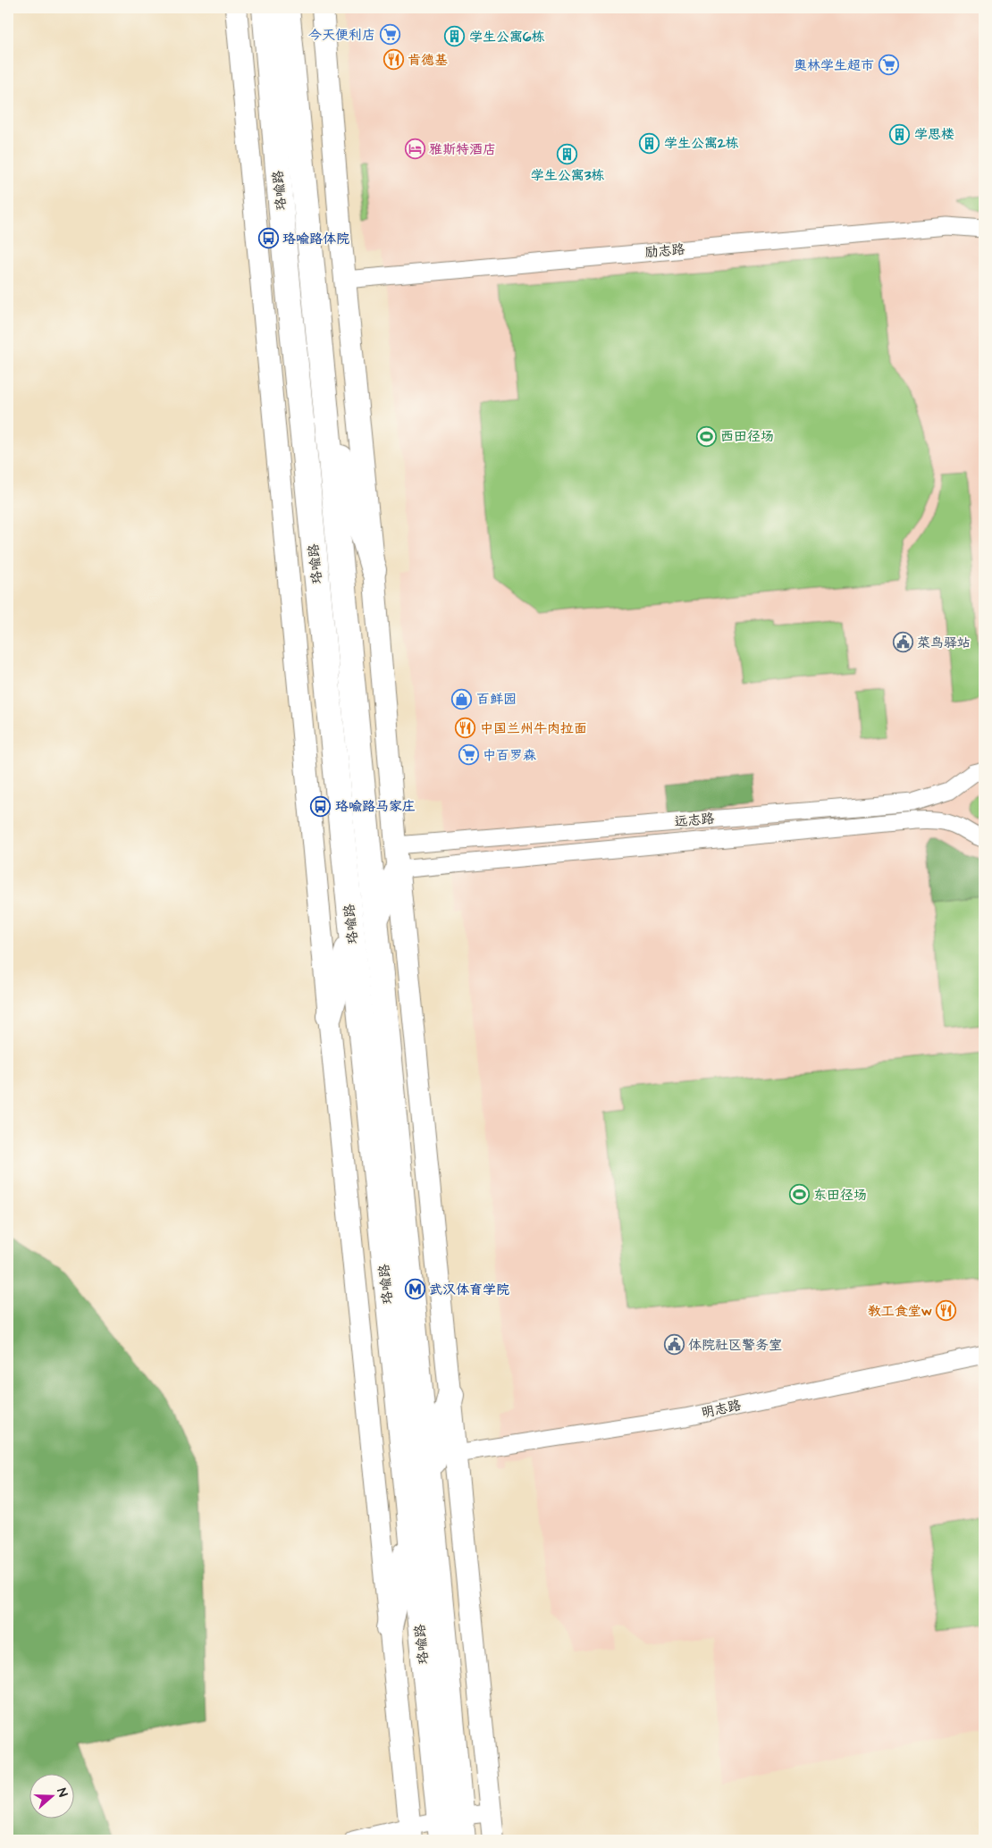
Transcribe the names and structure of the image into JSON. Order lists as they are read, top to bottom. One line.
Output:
{"streets":{"highway":["珞喻路"],"street":["励志路","远志路","明志路"]},"places":{"supermarket":["今天便利店","奥林学生超市","中百罗森"],"building":["学生公寓6栋","学思楼","学生公寓2栋","学生公寓3栋"],"restaurant":["肯德基","中国兰州牛肉拉面","教工食堂w"],"hotel":["雅斯特酒店"],"bus stop":["珞喻路体院","珞喻路马家庄"],"sports":["西田径场","东田径场"],"public building":["菜鸟驿站","体院社区警务室"],"shop":["百鲜园"],"metro station":["武汉体育学院"]},"north":"right"}
